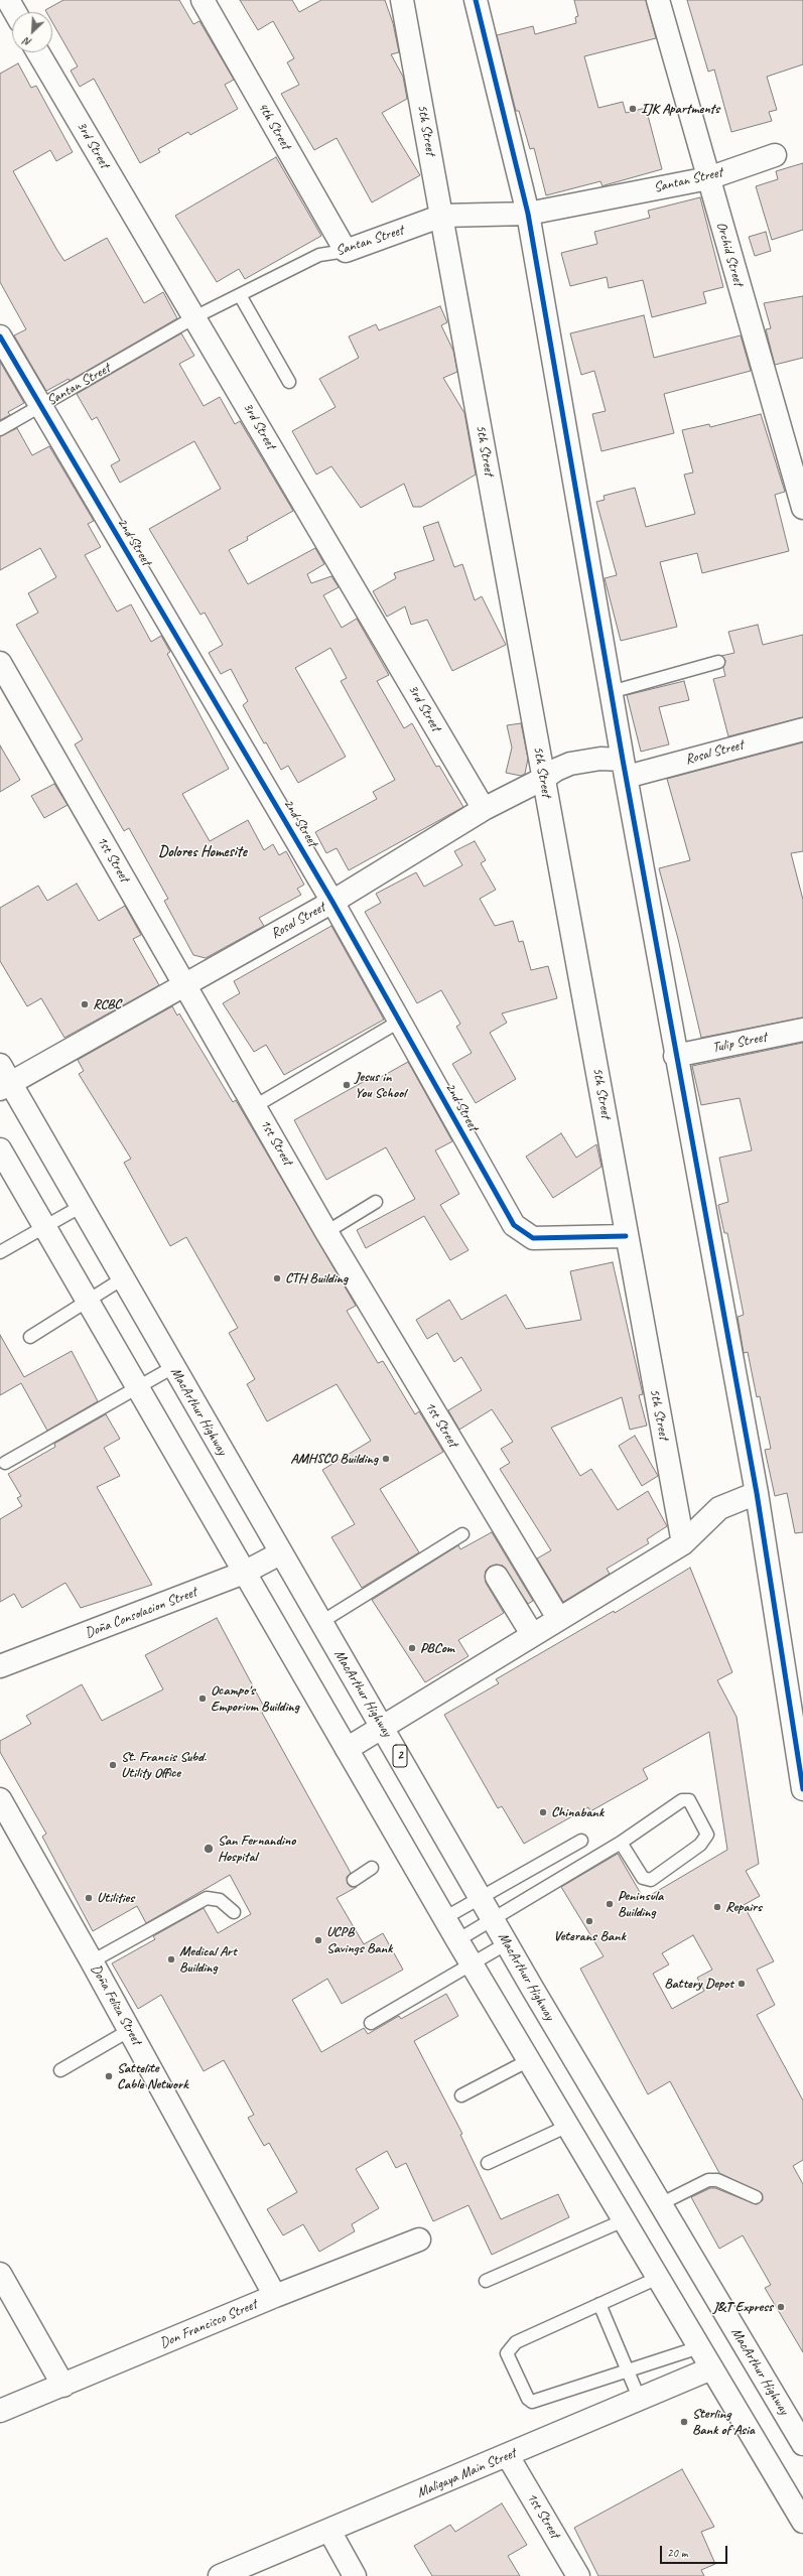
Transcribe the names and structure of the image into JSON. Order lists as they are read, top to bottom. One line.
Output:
{"streets":{"main road":["4th Street","5th Street","3rd Street","Santan Street","Orchid Street","2nd Street","Rosal Street","1st Street","Tulip Street","MacArthur Highway","Doña Consolacion Street","2","Doña Feliza Street","Don Francisco Street","Maligaya Main Street"]},"crossings":[["4th Street","Santan Street"],["5th Street","Santan Street"],["5th Street","2nd Street"],["5th Street","Rosal Street"],["3rd Street","Santan Street"],["3rd Street","Rosal Street"],["Santan Street","Orchid Street"],["Santan Street","2nd Street"],["2nd Street","Rosal Street"],["Rosal Street","1st Street"],["Rosal Street","MacArthur Highway"],["1st Street","Maligaya Main Street"],["MacArthur Highway","Doña Consolacion Street"],["Doña Feliza Street","Don Francisco Street"]],"districts":["Dolores Homesite"],"places":["IJK Apartments","RCBC","Jesus in You School","CTH Building","AMHSCO Building","PBCom","Ocampo's Emporium Building","St. Francis Subd. Utility Office","Chinabank","San Fernandino Hospital","Utilities","Peninsula Building","Repairs","Veterans Bank","UCPB Savings Bank","Medical Art Building","Battery Depot","Sattelite Cable Network","J&T Express","Sterling Bank of Asia"],"scale_bar":"20 m","north":"bottom left"}
